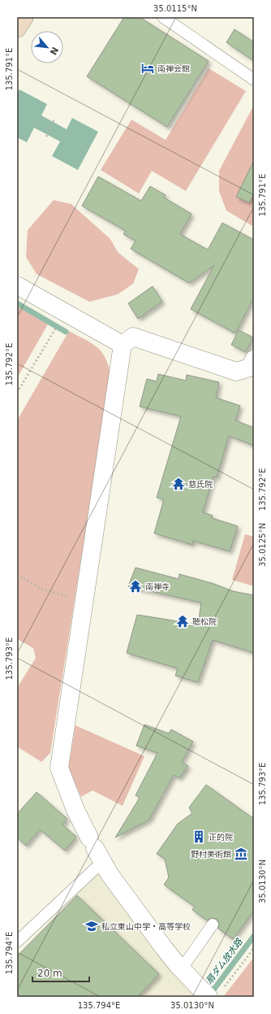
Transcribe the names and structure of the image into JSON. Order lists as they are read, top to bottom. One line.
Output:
{"water":["扇ダム放水路"],"places":{"hotel":["南禅会館"],"temple":["慈氏院","南禅寺","聴松院"],"building":["正的院"],"museum":["野村美術館"],"school or university":["私立東山中学・高等学校"]},"scale_bar":"20 m","north":"bottom right","coordinates":["35.0115°N","135.791°E","135.792°E","35.0125°N","135.793°E","35.0130°N","135.794°E"]}
